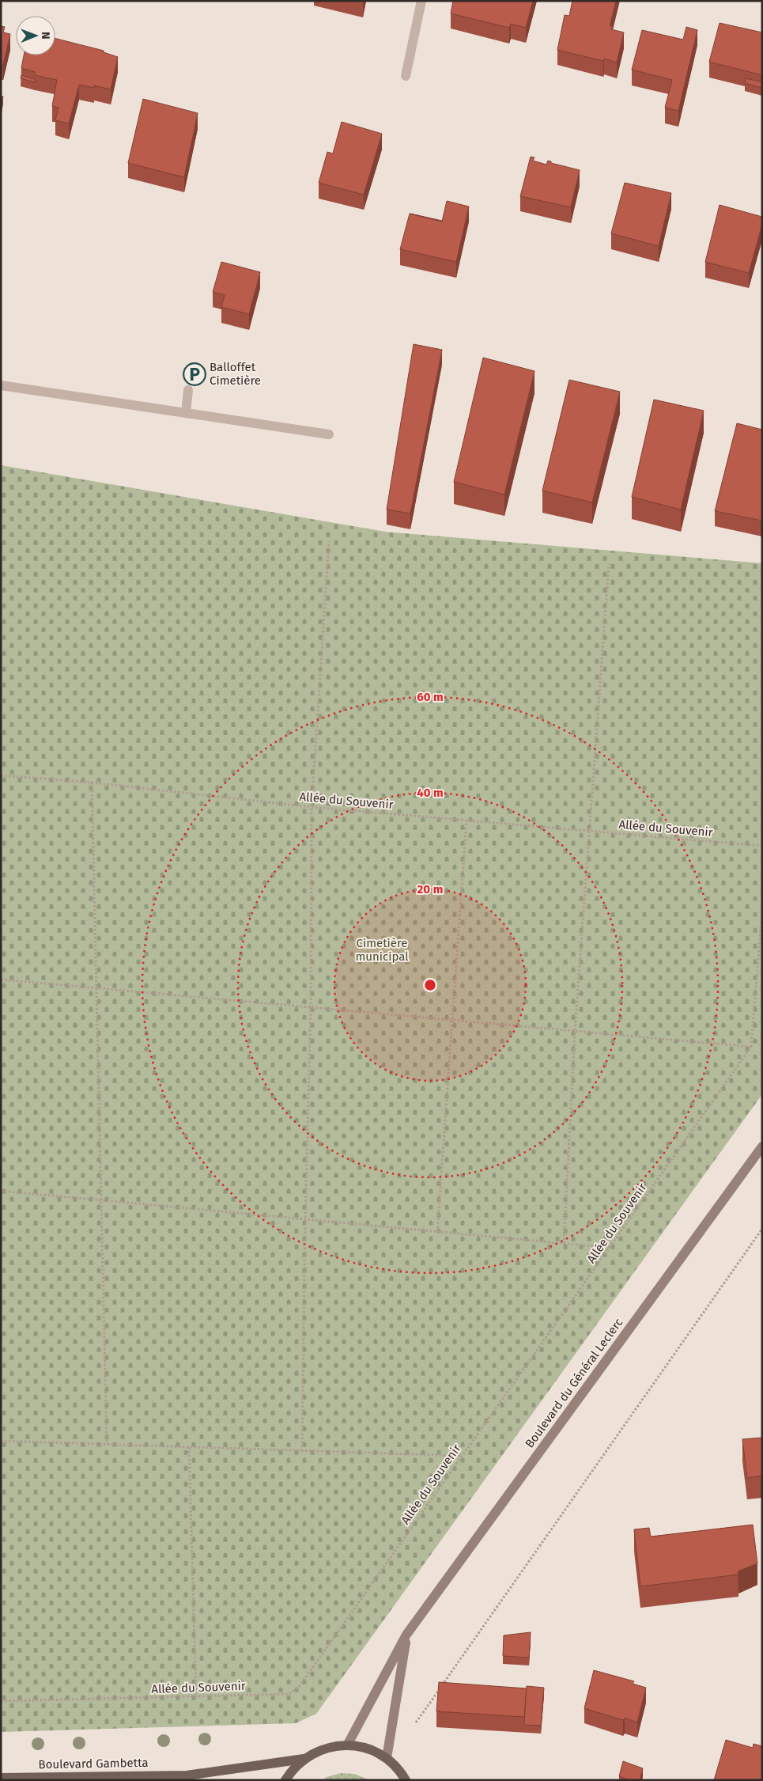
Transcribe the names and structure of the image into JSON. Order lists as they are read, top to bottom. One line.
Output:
{"streets":{"main road":["Boulevard du Général Leclerc","Boulevard Gambetta"],"path":["Allée du Souvenir"]},"parks":["Cimetière municipal"],"places":{"parking":["Balloffet Cimetière"]},"north":"right","rings":["60 m","40 m","20 m"]}
